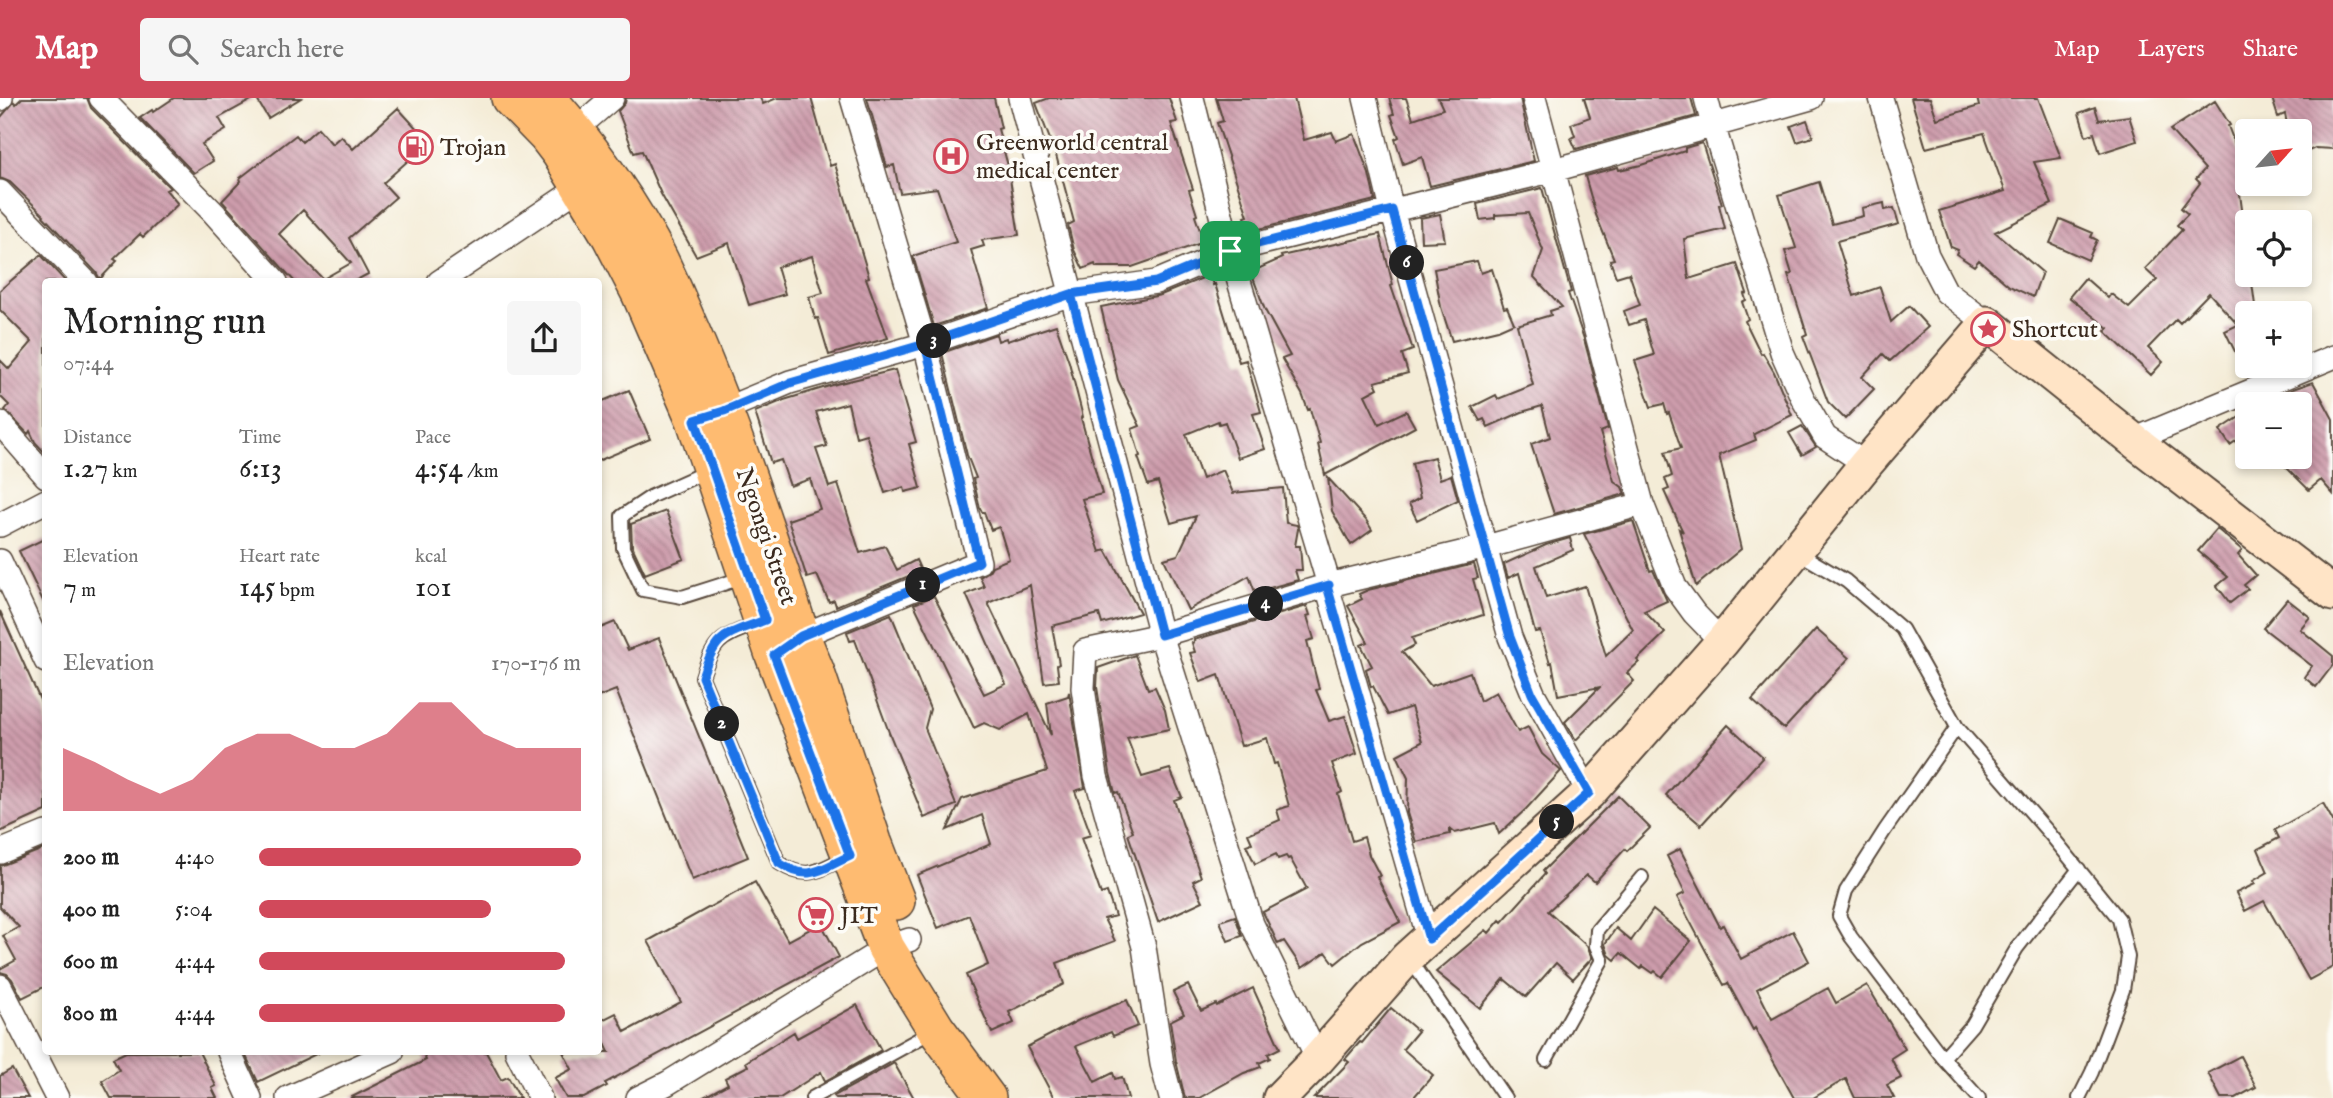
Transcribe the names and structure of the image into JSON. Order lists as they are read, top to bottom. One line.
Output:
{"streets":{"main road":["Ngongi Street"]},"places":{"fuel station":["Trojan"],"hospital":["Greenworld central medical center"],"place":["Shortcut"],"supermarket":["JIT"]},"north":"top right","page":{"header":"Map","search":"Search here","nav":["Map","Layers","Share"],"map_buttons":["+","−"],"pins":["6","3","1","4","2","5"],"heading":["Morning run","07:44"],"stats":[["Distance","1.27 km"],["Time","6:13"],["Pace","4:54 /km"],["Elevation","7 m"],["Heart rate","145 bpm"],["kcal","101"]],"chart":["Elevation","170–176 m"],"list":[{"name":"200 m","note":"4:40"},{"name":"400 m","note":"5:04"},{"name":"600 m","note":"4:44"},{"name":"800 m","note":"4:44"}]}}
